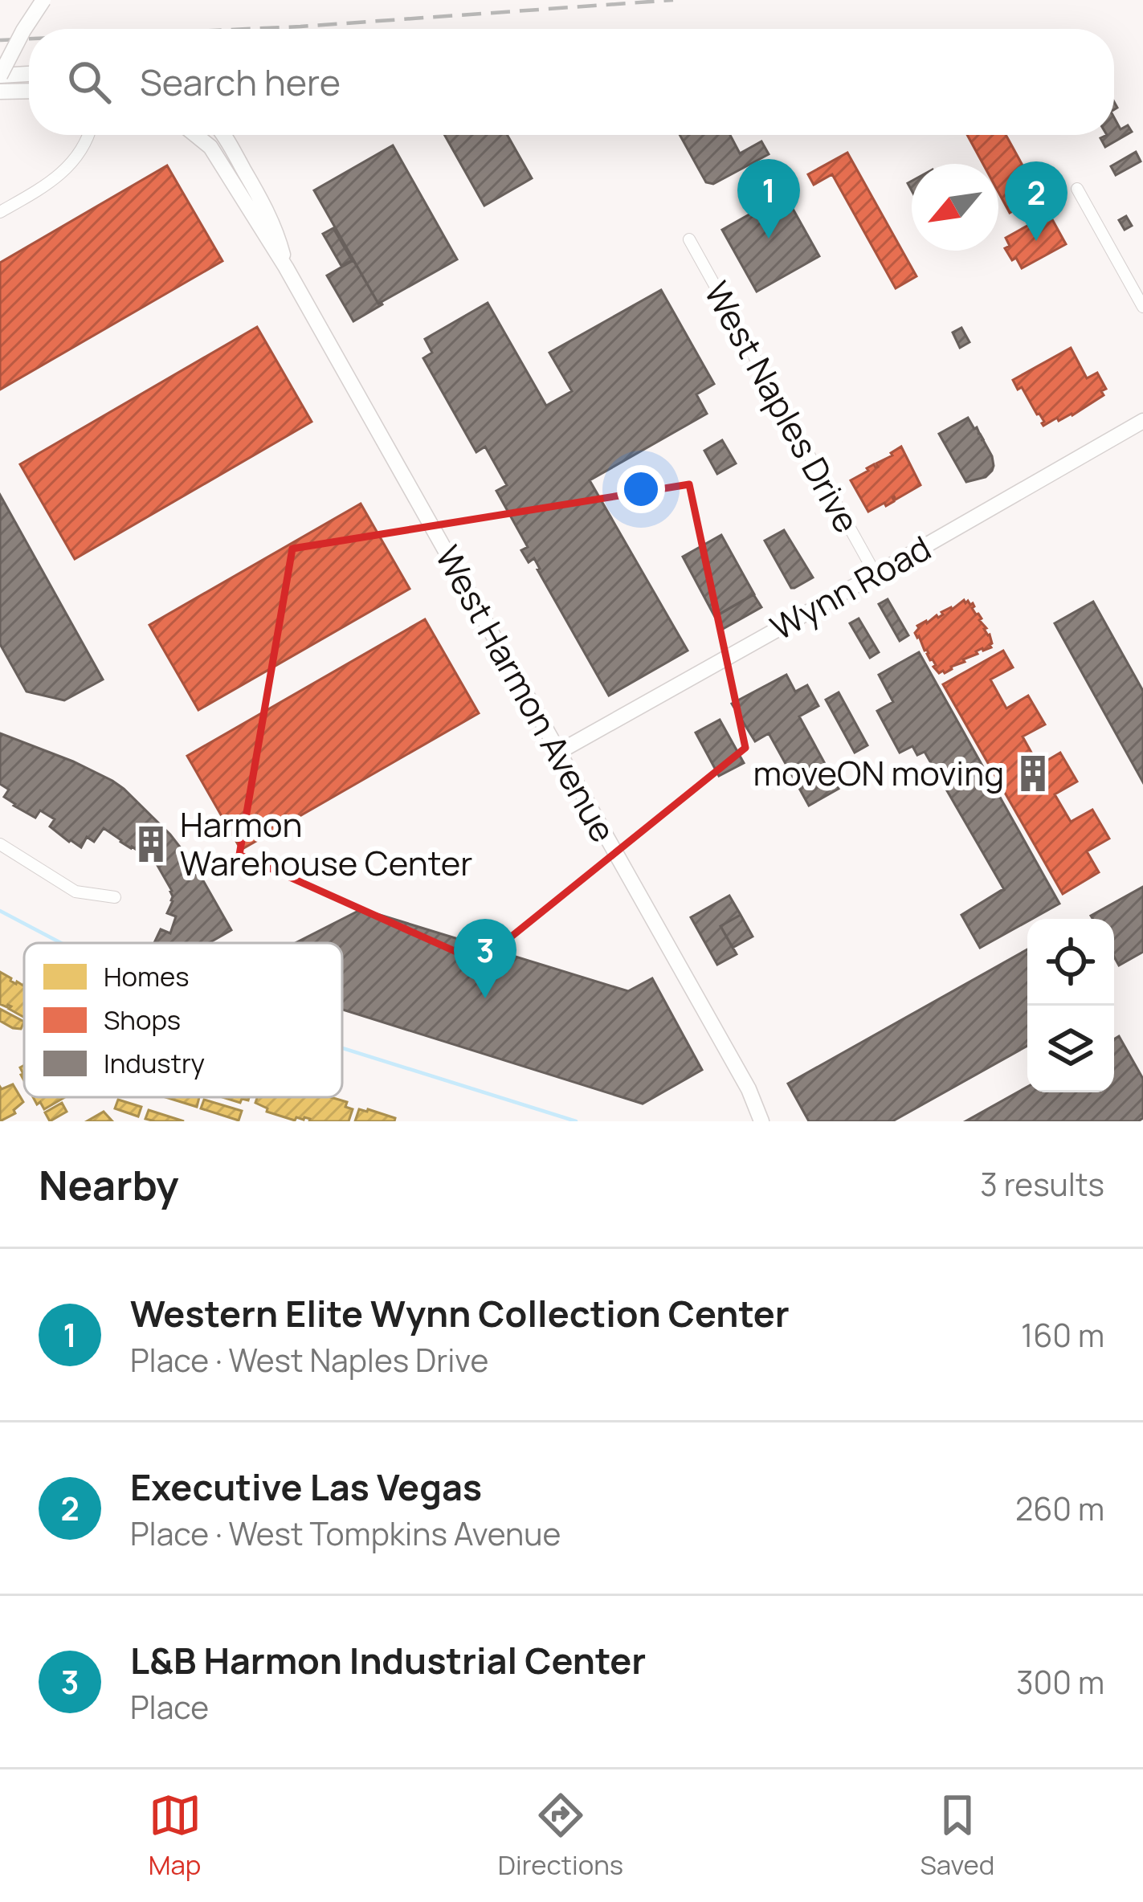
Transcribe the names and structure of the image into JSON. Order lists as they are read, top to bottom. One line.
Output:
{"streets":{"main road":["Wynn Road","West Harmon Avenue"],"street":["West Naples Drive"]},"crossings":[["West Naples Drive","Wynn Road"],["Wynn Road","West Harmon Avenue"]],"places":{"building":["moveON moving","Harmon Warehouse Center"]},"legend":["Homes","Shops","Industry"],"north":"bottom left","page":{"search":"Search here","pins":["1","2","3"],"heading":["Nearby","3 results"],"list":[{"mark":"1","name":"Western Elite Wynn Collection Center","note":"Place · West Naples Drive","value":"160 m"},{"mark":"2","name":"Executive Las Vegas","note":"Place · West Tompkins Avenue","value":"260 m"},{"mark":"3","name":"L&B Harmon Industrial Center","note":"Place","value":"300 m"}],"nav":["Map","Directions","Saved"]}}
